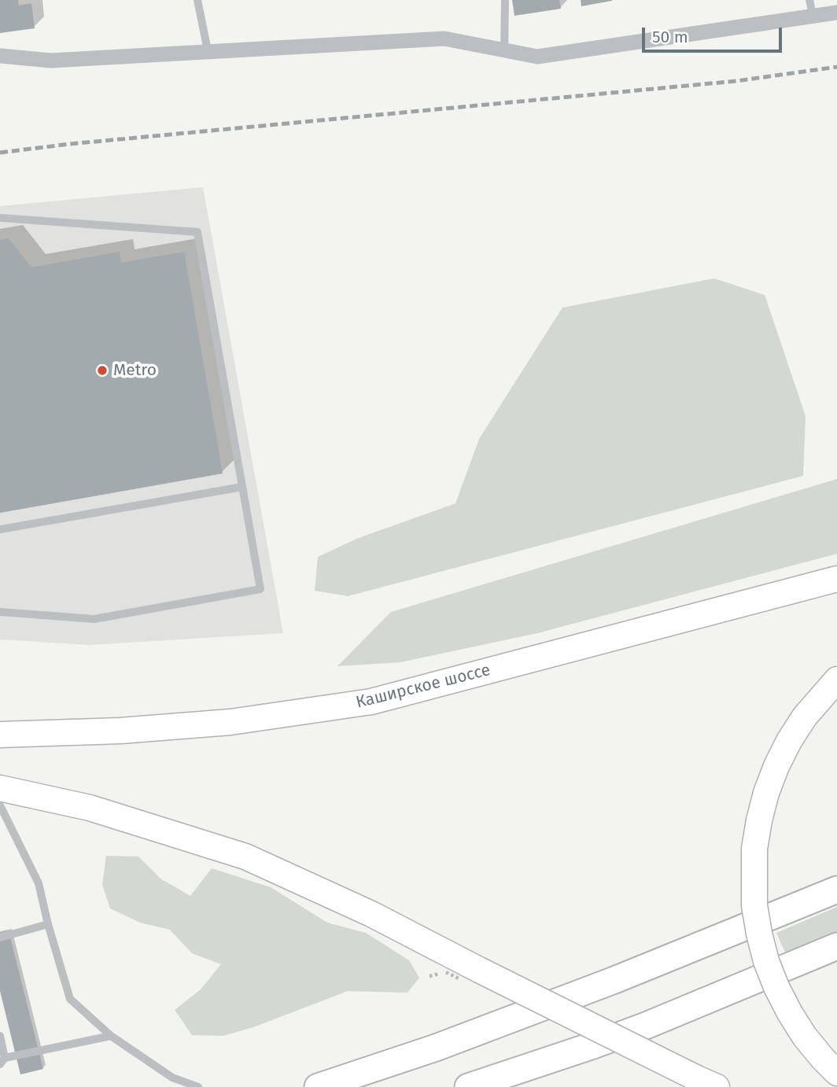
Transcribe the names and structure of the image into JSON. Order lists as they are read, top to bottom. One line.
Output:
{"streets":{"main road":["Каширское шоссе"]},"places":["Metro"],"scale_bar":"50 m"}
